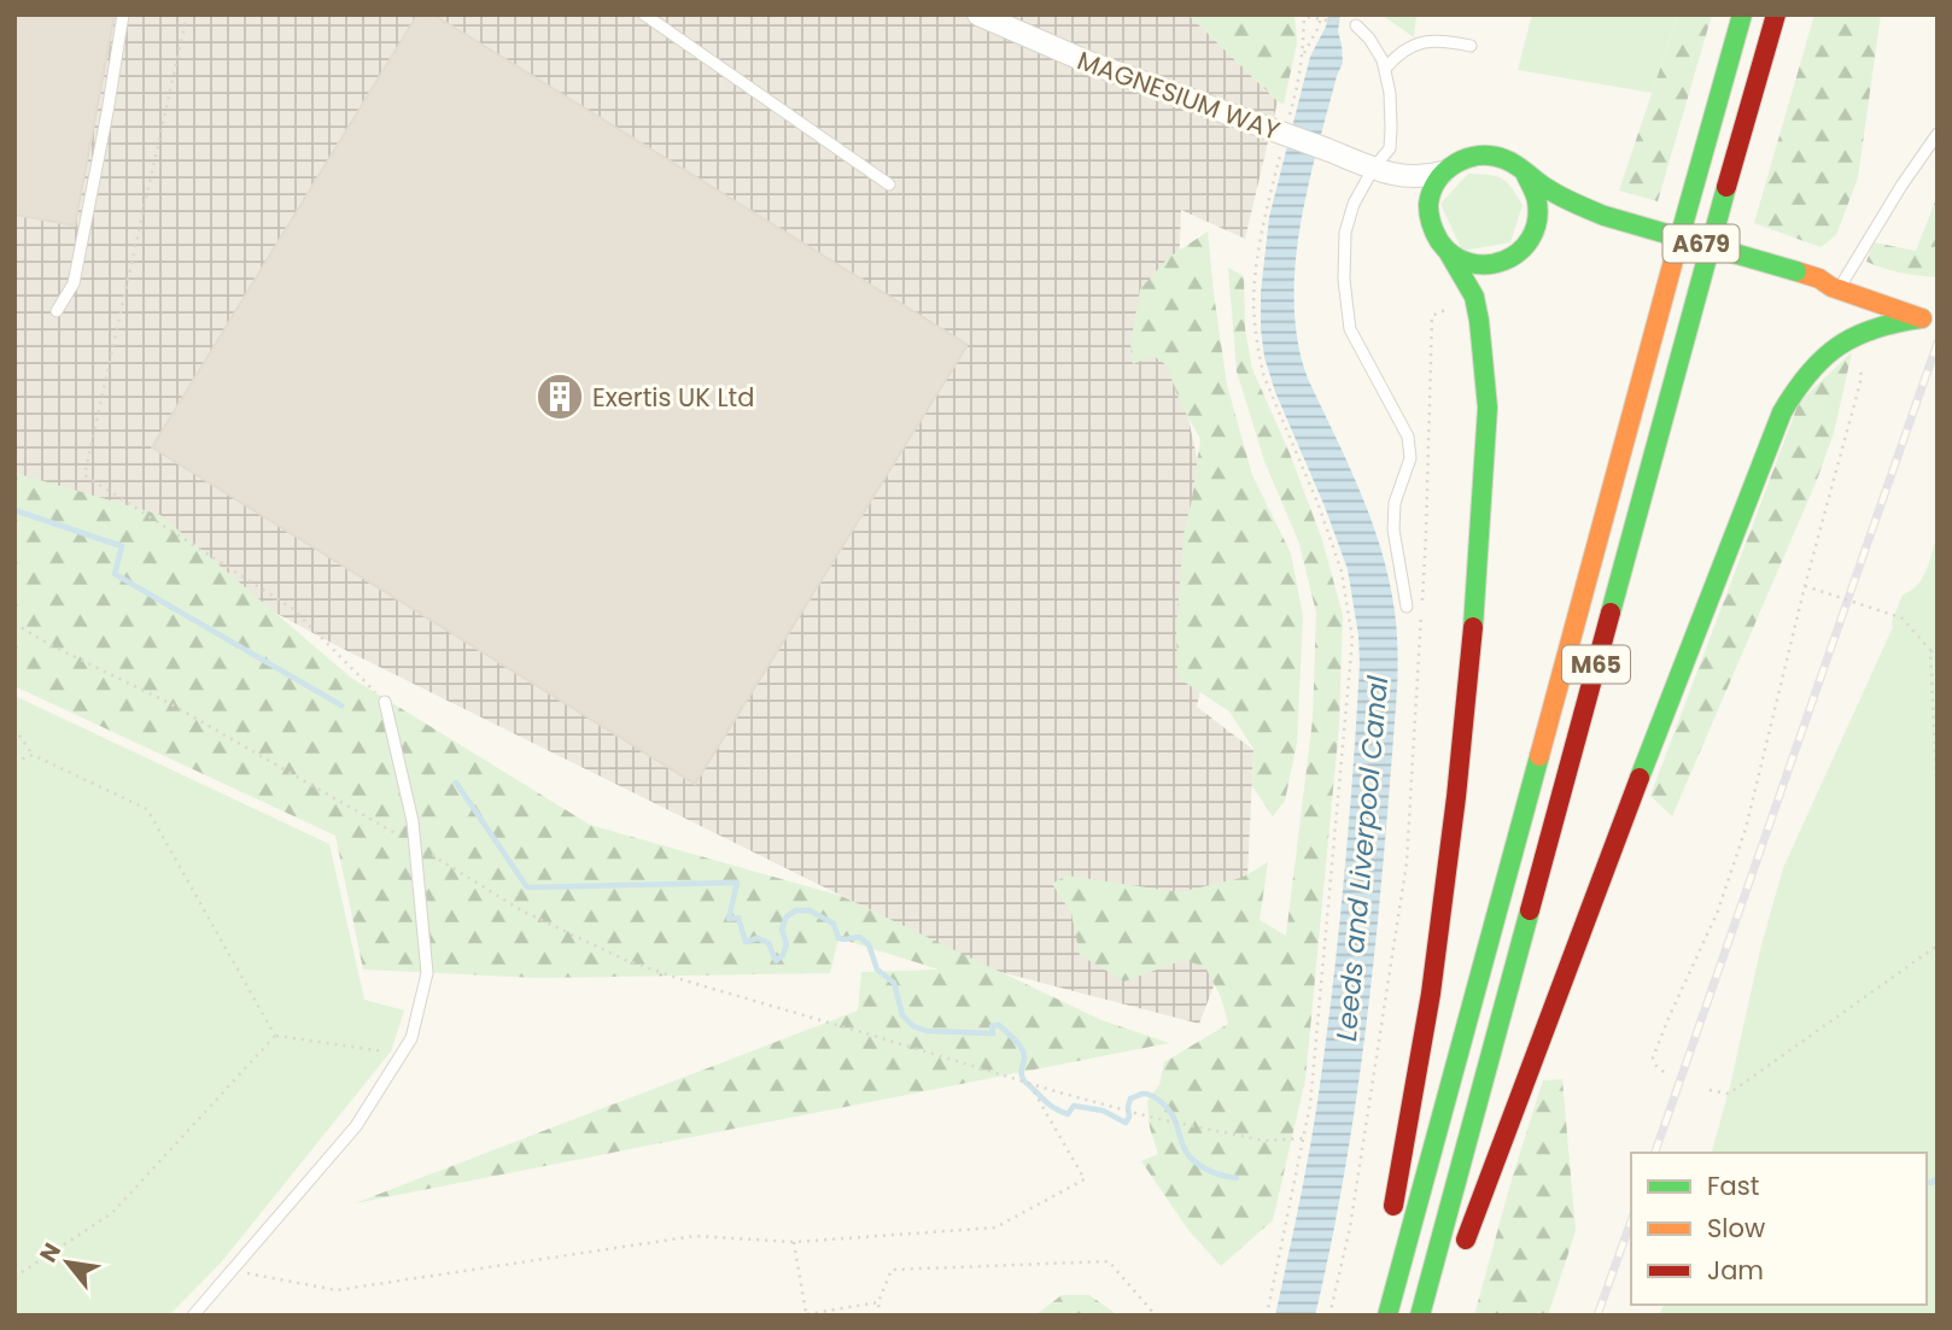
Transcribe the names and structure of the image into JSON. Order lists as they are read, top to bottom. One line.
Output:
{"streets":{"highway":["A679","M65"],"street":["MAGNESIUM WAY"]},"crossings":[["MAGNESIUM WAY","A679"]],"water":["Leeds and Liverpool Canal"],"places":{"building":["Exertis UK Ltd"]},"legend":["Fast","Slow","Jam"],"north":"top left"}
